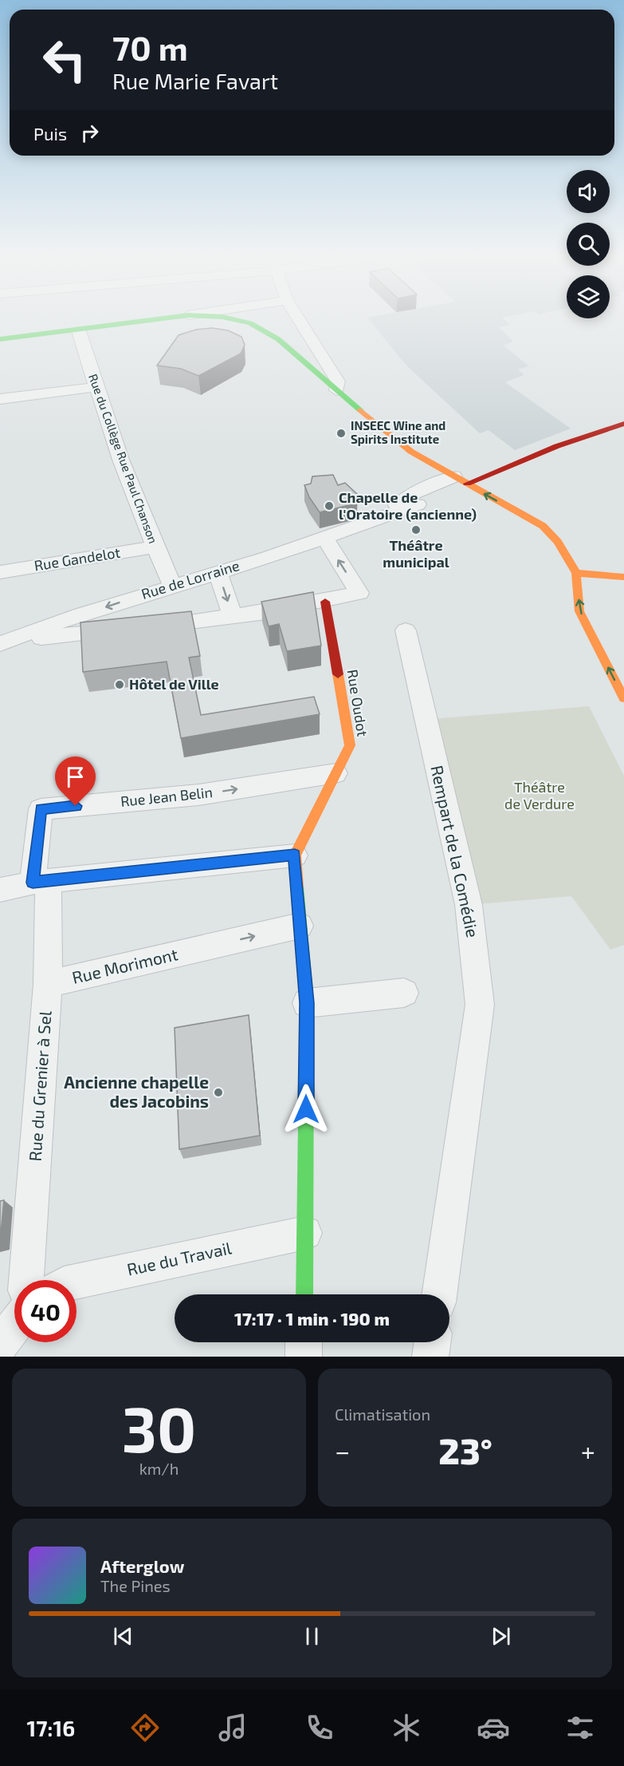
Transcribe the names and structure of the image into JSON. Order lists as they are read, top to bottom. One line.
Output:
{"streets":{"main road":["Rue Oudot"],"street":["Rue du Collège Rue Paul Chanson","Rue Gandelot","Rue de Lorraine","Rue Jean Belin","Rempart de la Comédie","Rue Morimont","Rue du Grenier à Sel","Rue du Travail"]},"crossings":[["Rue du Collège Rue Paul Chanson","Rue Gandelot"],["Rue du Collège Rue Paul Chanson","Rue de Lorraine"],["Rue Oudot","Rue Jean Belin"],["Rue Jean Belin","Rue du Grenier à Sel"],["Rue Morimont","Rue du Grenier à Sel"]],"parks":["Théâtre de Verdure"],"places":["INSEEC Wine and Spirits Institute","Chapelle de l'Oratoire (ancienne)","Théâtre municipal","Hôtel de Ville","Ancienne chapelle des Jacobins"],"page":{"turn":["70 m","Rue Marie Favart"],"then":"Puis","limit":"40","trip":"17:17 · 1 min · 190 m","tile":[["30","km/h"],"Climatisation"],"heat":["−","23°","+"],"song":["Afterglow","The Pines"],"tabs":"17:16"}}
